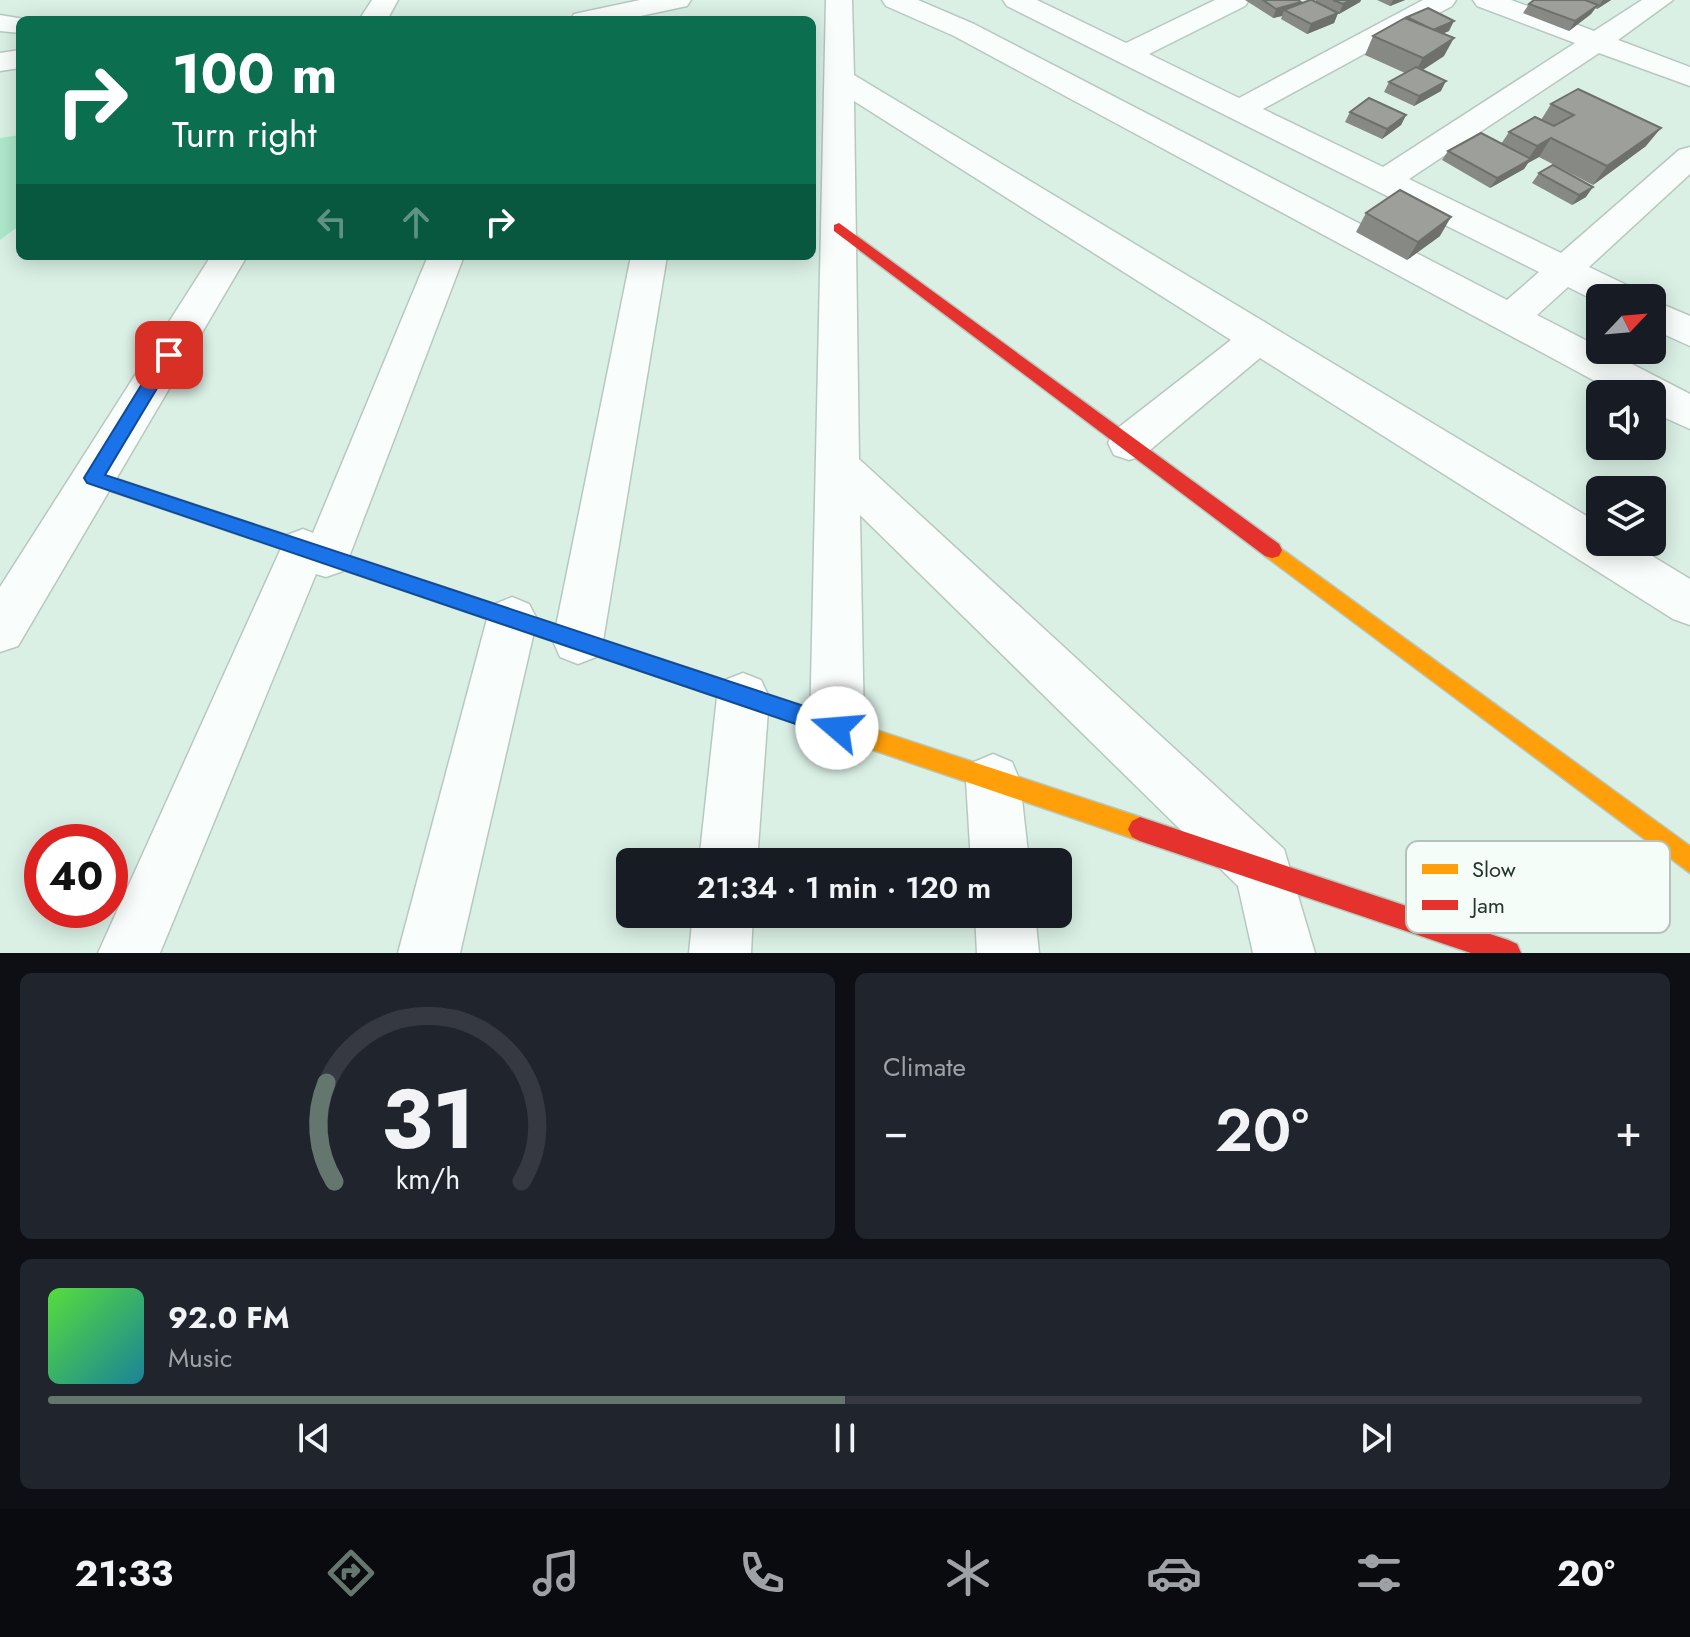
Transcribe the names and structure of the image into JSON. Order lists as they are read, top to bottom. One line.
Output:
{"legend":["Slow","Jam"],"north":"top right","page":{"turn":["100 m","Turn right"],"limit":"40","trip":"21:34 · 1 min · 120 m","tile":"Climate","heat":["−","20°","+"],"song":["92.0 FM","Music"],"tabs":["21:33","20°"],"gauge":["31","km/h"]}}
